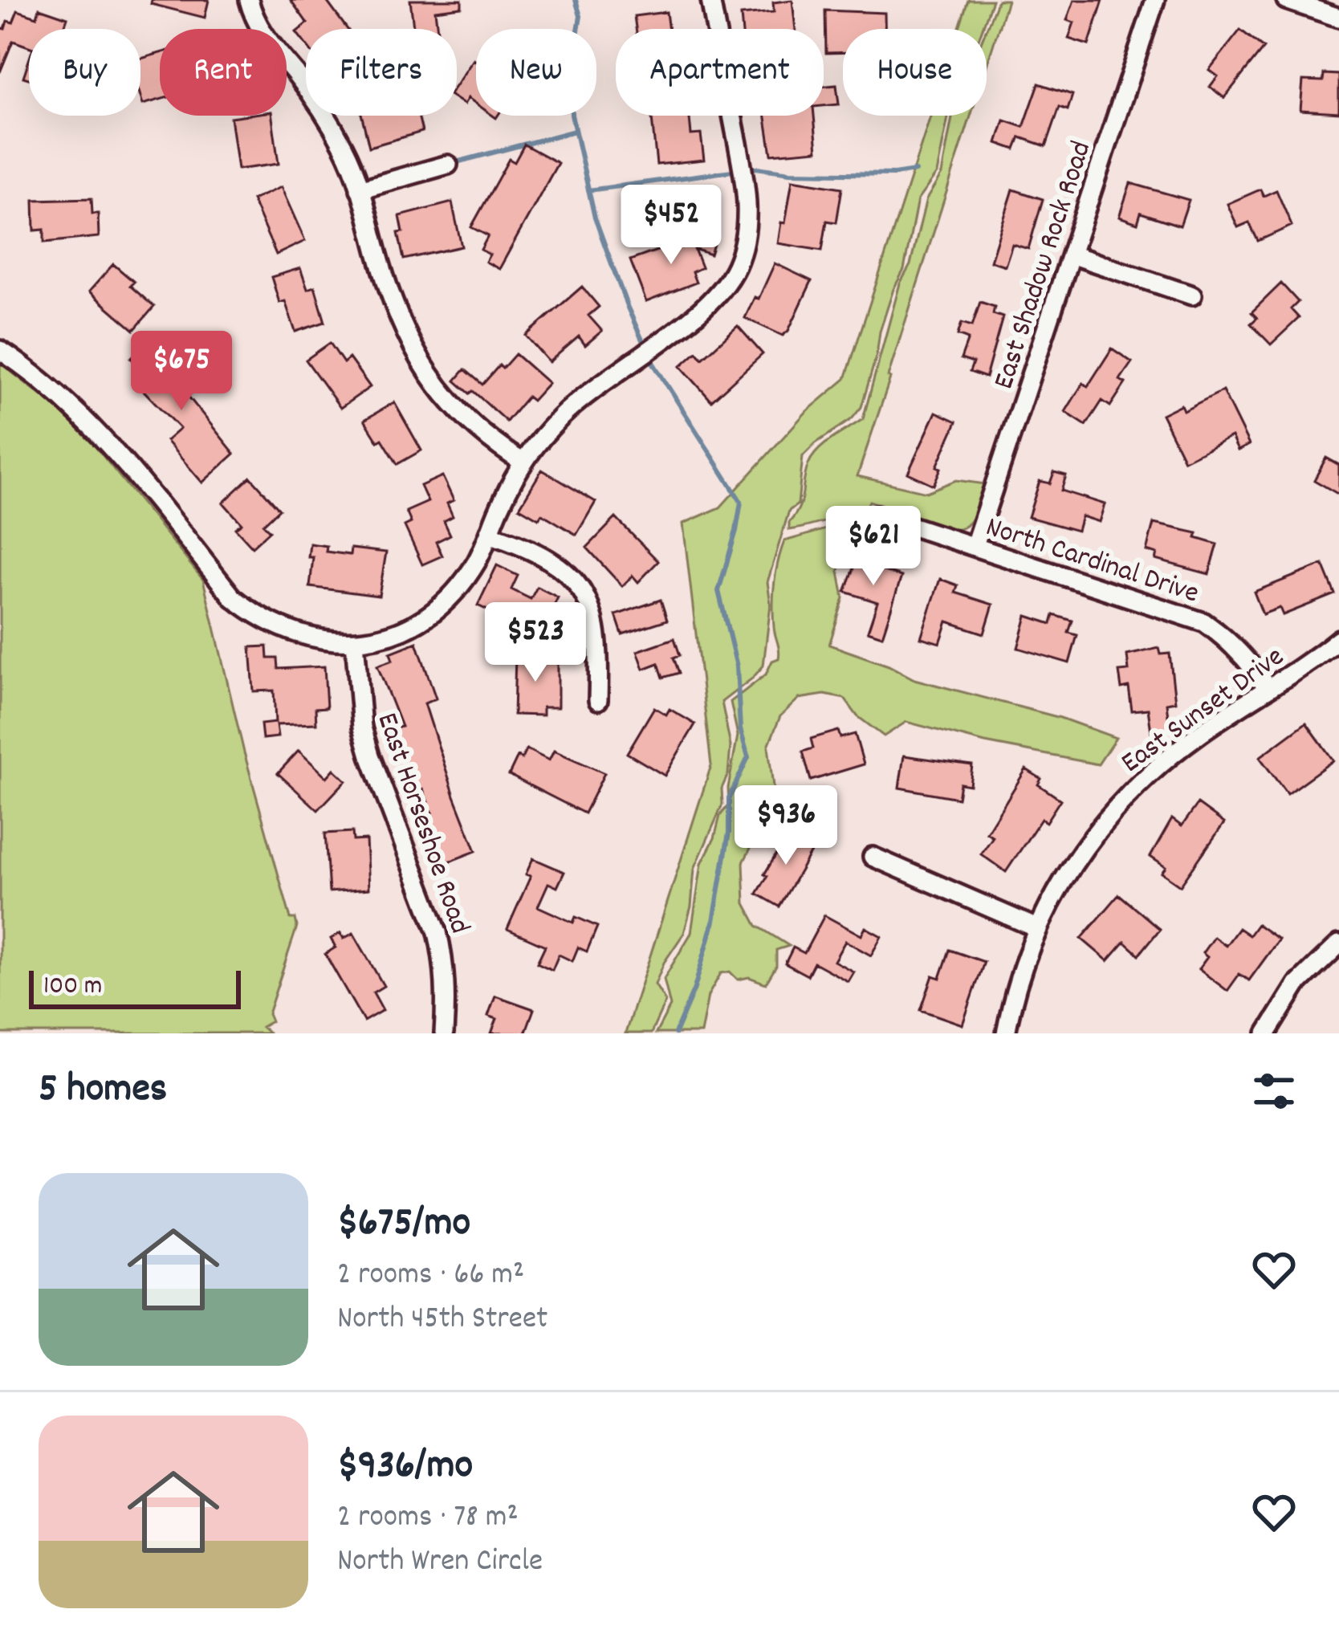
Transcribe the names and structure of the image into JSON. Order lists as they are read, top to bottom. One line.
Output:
{"streets":{"street":["East Shadow Rock Road","North Cardinal Drive","East Sunset Drive","East Horseshoe Road"]},"crossings":[["East Shadow Rock Road","North Cardinal Drive"],["North Cardinal Drive","East Sunset Drive"]],"scale_bar":"100 m","page":{"chip":["Buy","Rent","Filters","New","Apartment","House"],"price":["$452","$675","$621","$523","$936"],"scale":"100 m","heading":"5 homes","list":[{"name":"$675/mo","note":"2 rooms · 66 m² · North 45th Street"},{"name":"$936/mo","note":"2 rooms · 78 m² · North Wren Circle"}]}}
